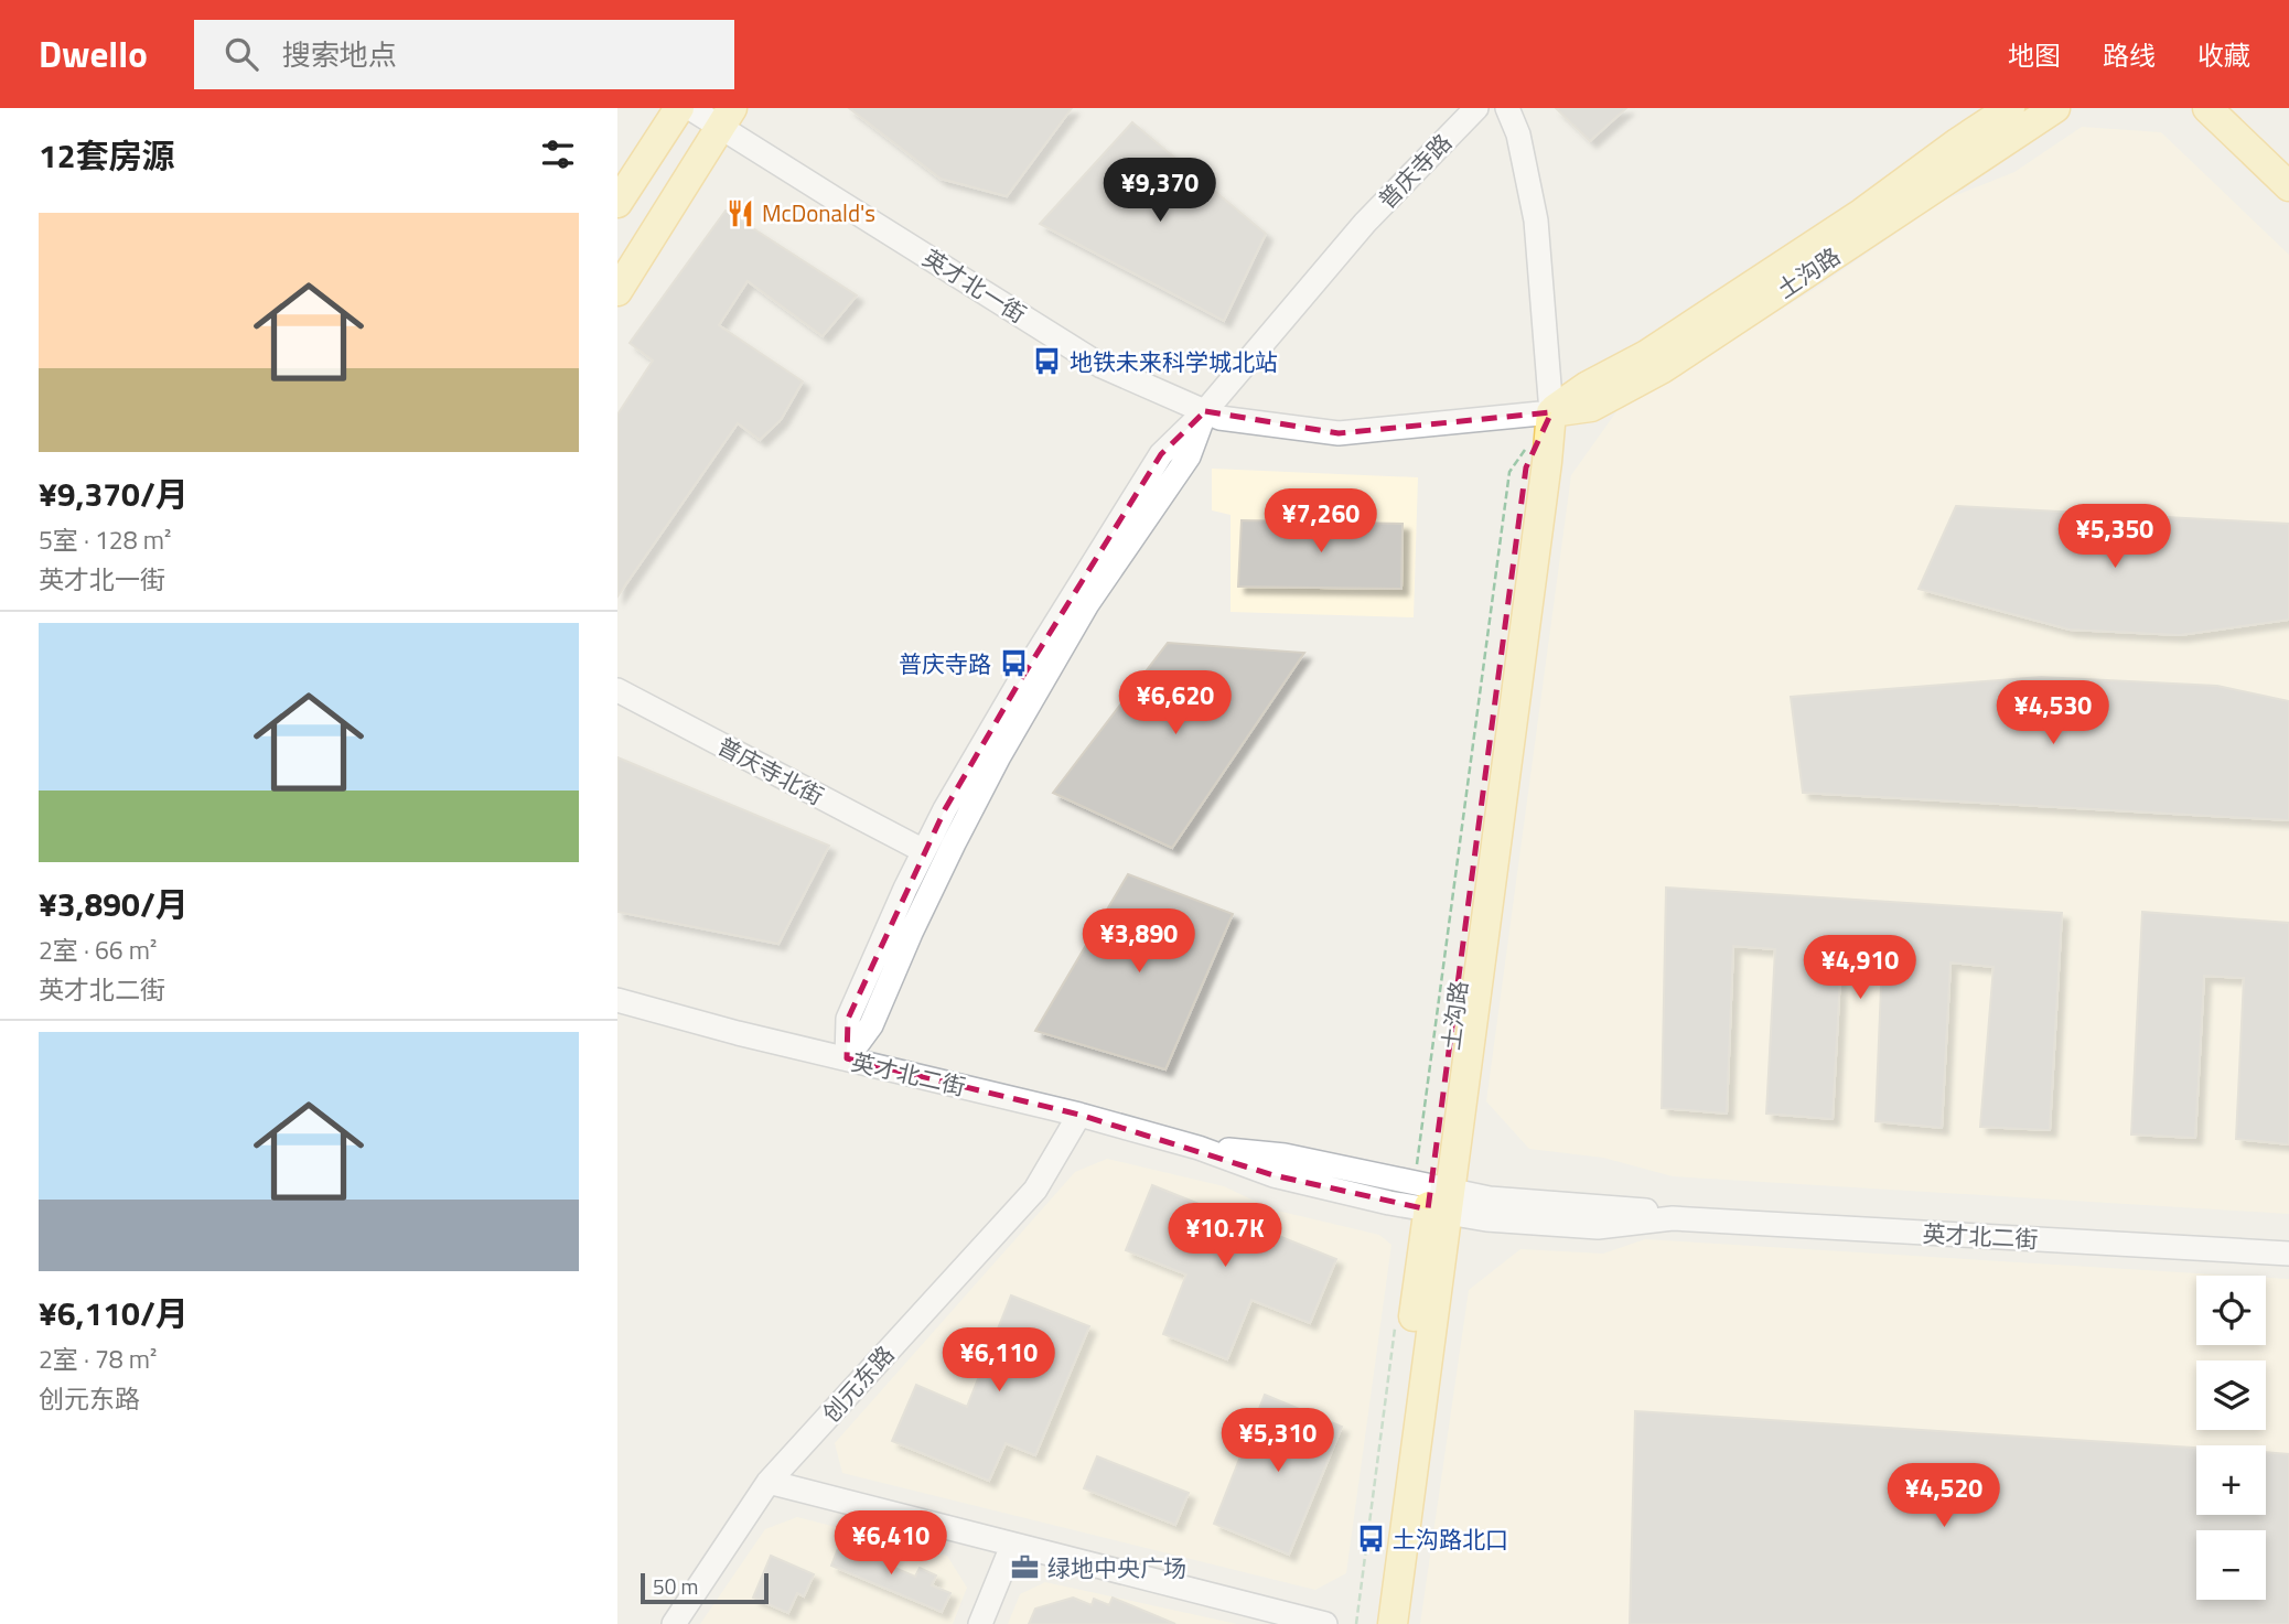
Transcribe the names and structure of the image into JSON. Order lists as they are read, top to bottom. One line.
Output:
{"streets":{"main road":["土沟路"],"street":["普庆寺路","英才北一街","普庆寺北街","英才北二街","创元东路"]},"crossings":[["普庆寺路","英才北一街"],["普庆寺路","普庆寺北街"],["普庆寺路","英才北二街"],["土沟路","英才北一街"],["土沟路","英才北二街"],["英才北二街","创元东路"]],"places":{"restaurant":["McDonald's"],"bus stop":["地铁未来科学城北站","普庆寺路","土沟路北口"],"office":["绿地中央广场"]},"scale_bar":"50 m","page":{"header":"Dwello","search":"搜索地点","nav":["地图","路线","收藏"],"heading":"12套房源","price":["¥9,370","¥7,260","¥5,350","¥6,620","¥4,530","¥3,890","¥4,910","¥10.7K","¥6,110","¥5,310","¥4,520","¥6,410"],"list":[{"name":"¥9,370/月","note":"5室 · 128 m² · 英才北一街"},{"name":"¥3,890/月","note":"2室 · 66 m² · 英才北二街"},{"name":"¥6,110/月","note":"2室 · 78 m² · 创元东路"}],"map_buttons":["+","−"],"scale":"50 m"}}
